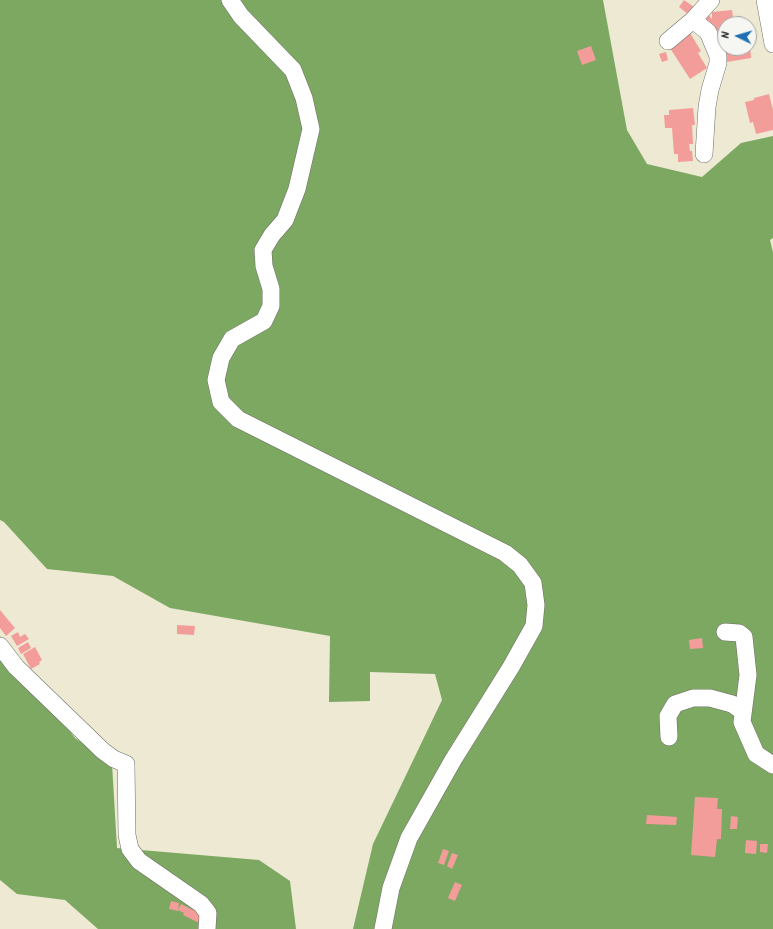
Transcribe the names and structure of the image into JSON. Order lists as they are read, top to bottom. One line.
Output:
{"north":"left"}
